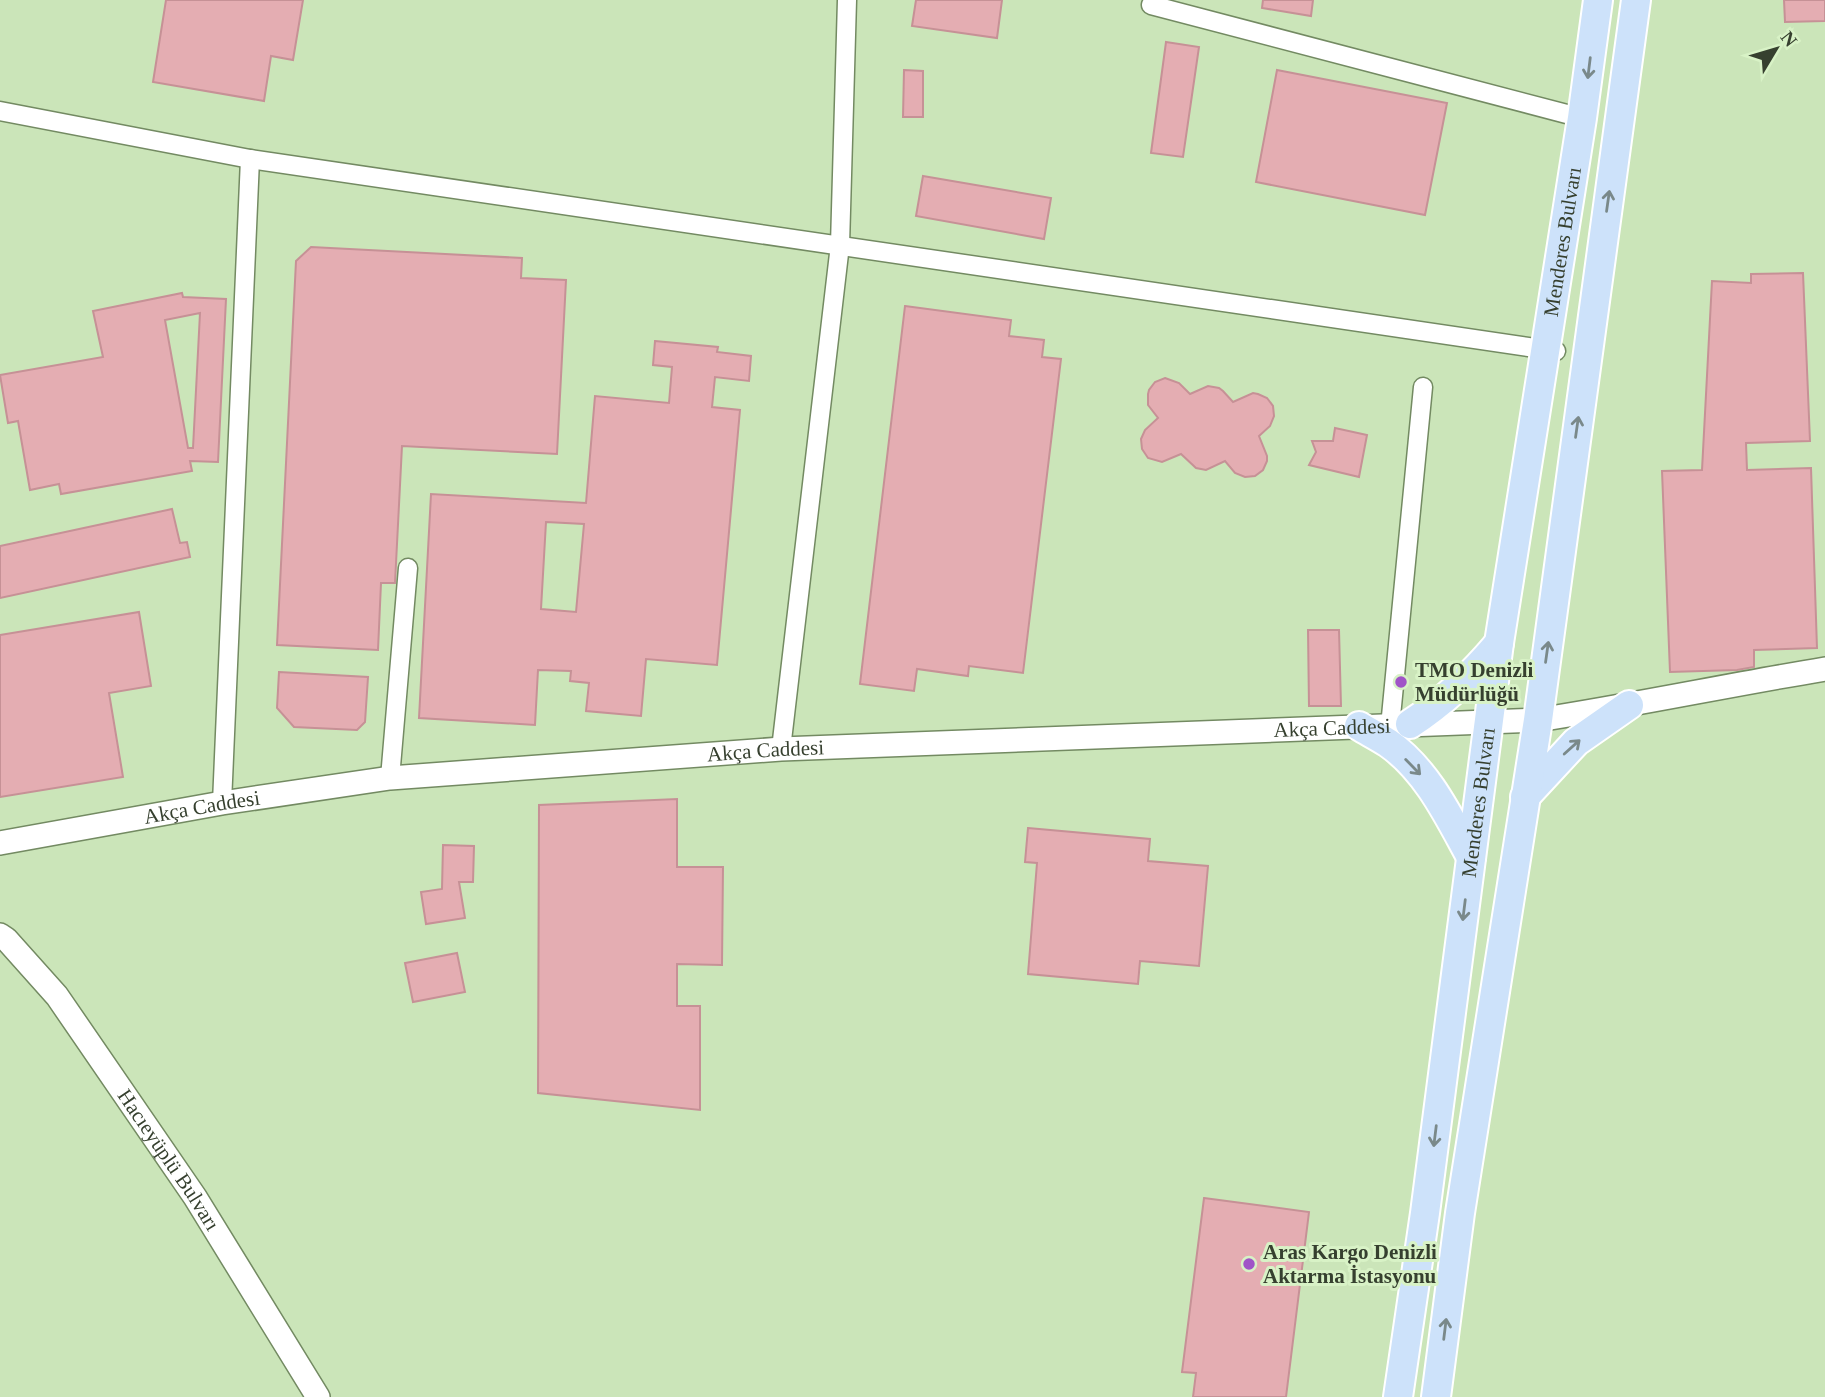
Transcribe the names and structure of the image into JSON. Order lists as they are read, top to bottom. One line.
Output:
{"streets":{"main road":["Menderes Bulvarı"],"street":["Akça Caddesi","Hacıeyüplü Bulvarı"]},"crossings":[["Menderes Bulvarı","Akça Caddesi"]],"places":["TMO Denizli Müdürlüğü","Aras Kargo Denizli Aktarma İstasyonu"],"north":"top right"}
